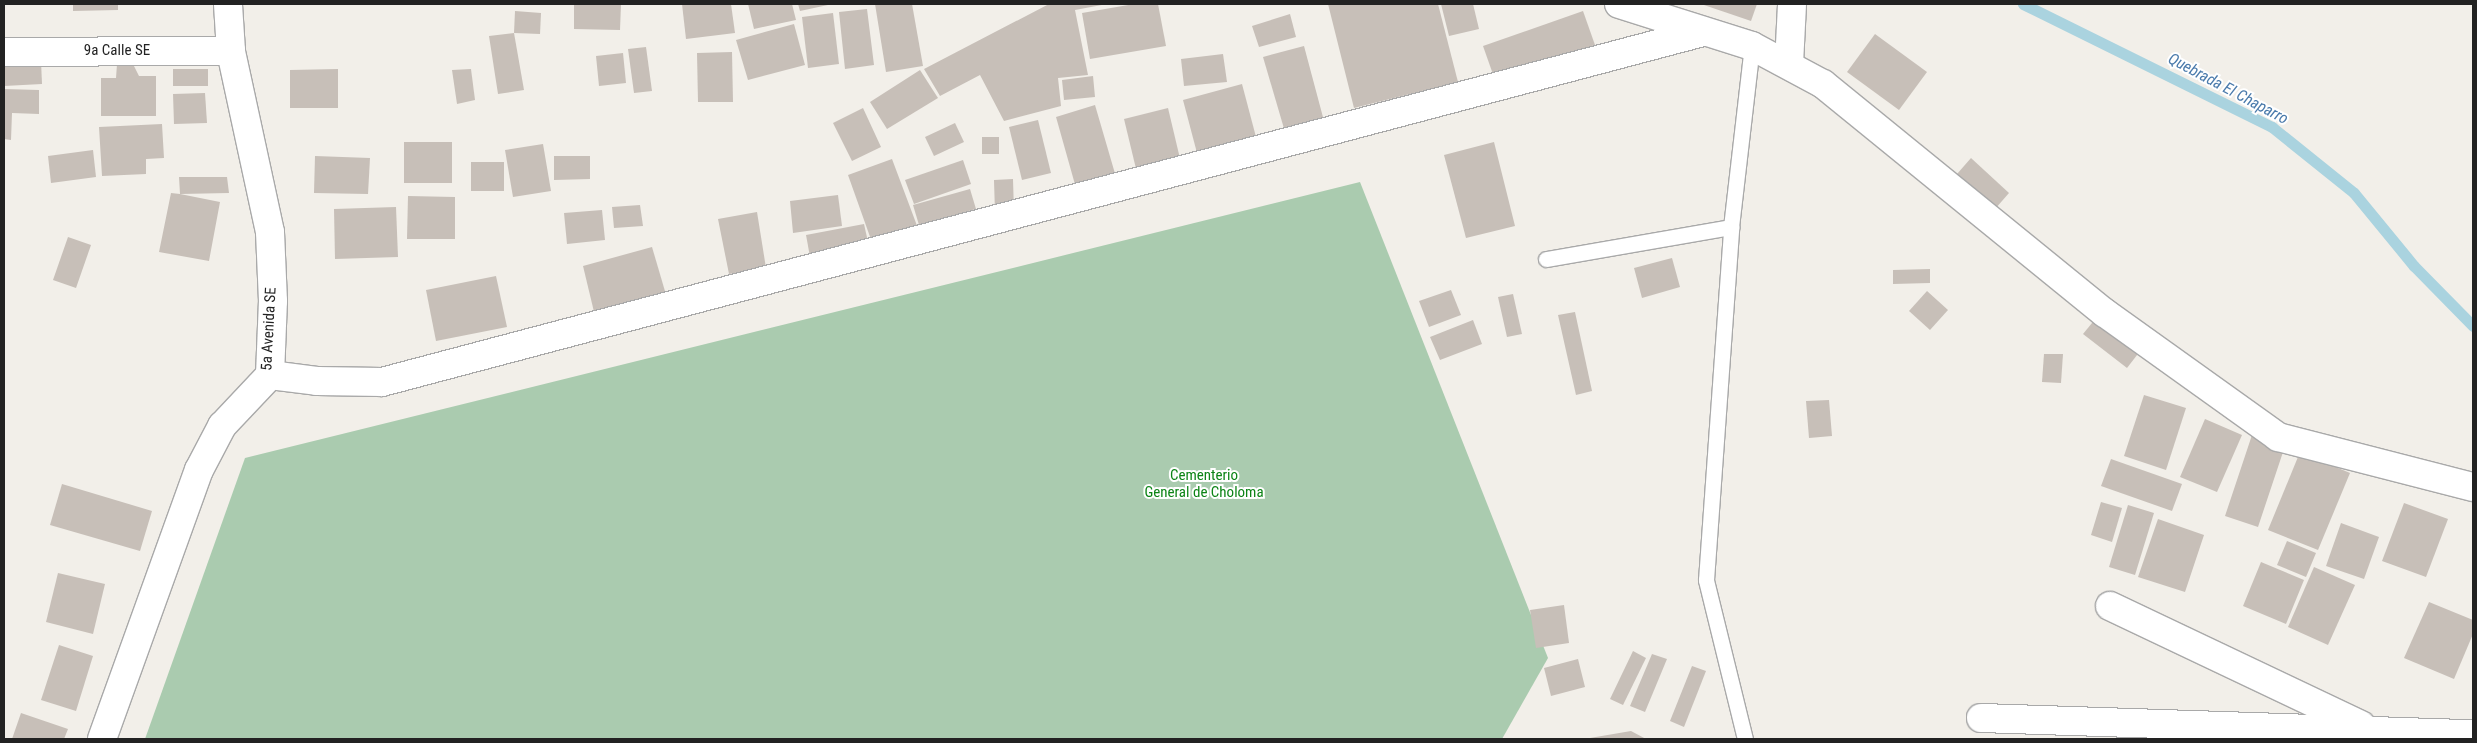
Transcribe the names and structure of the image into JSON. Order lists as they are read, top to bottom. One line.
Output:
{"streets":{"street":["9a Calle SE","5a Avenida SE"]},"crossings":[["9a Calle SE","5a Avenida SE"]],"water":["Quebrada El Chaparro"],"parks":["Cementerio General de Choloma"]}
